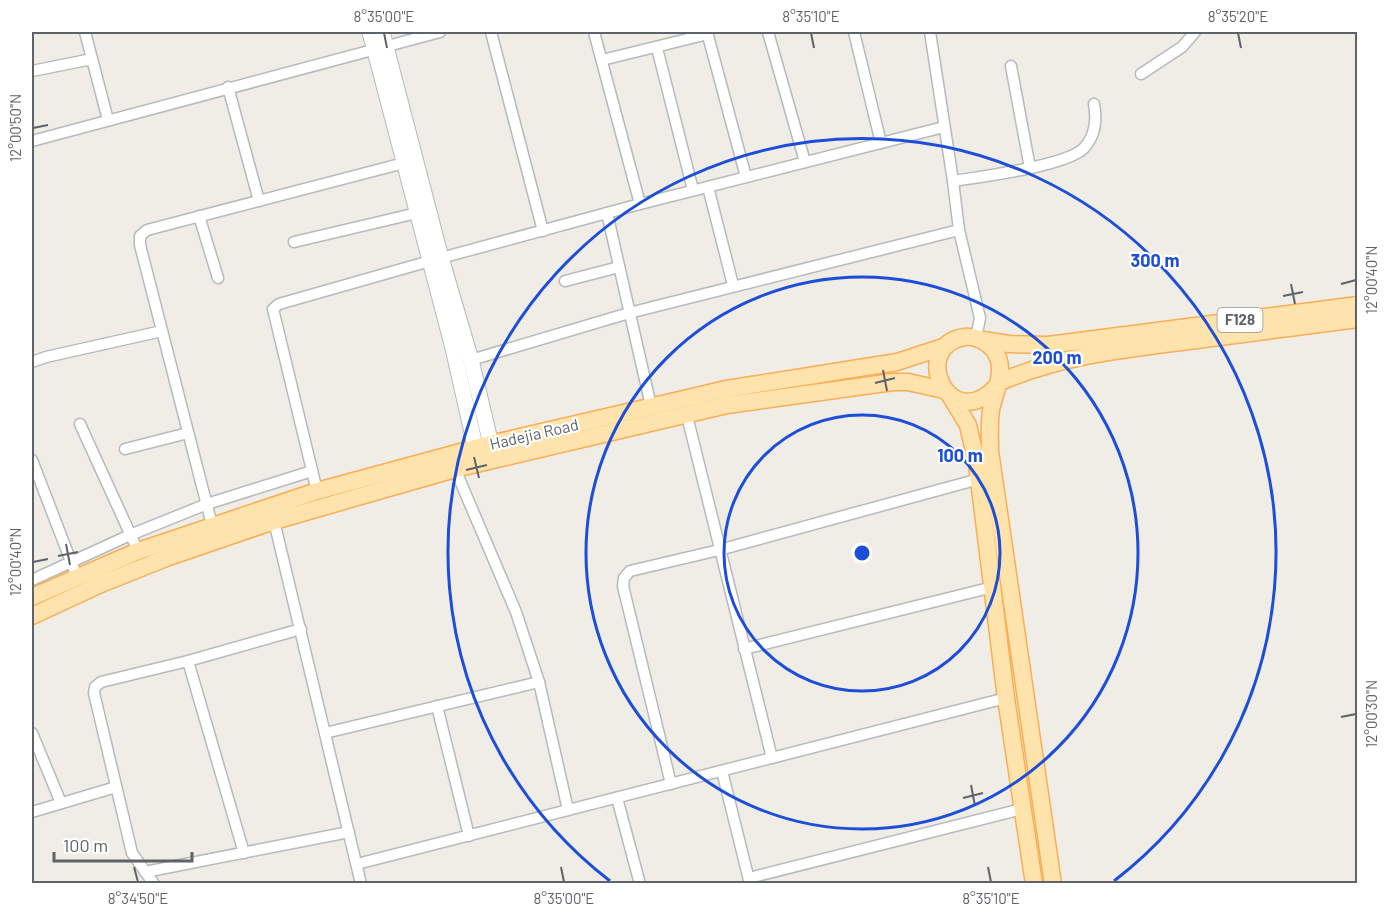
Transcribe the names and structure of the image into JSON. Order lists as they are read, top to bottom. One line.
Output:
{"streets":{"main road":["F128","Hadejia Road"]},"crossings":[["F128","Hadejia Road"]],"scale_bar":"100 m","coordinates":["8°35'00\"E","8°35'10\"E","8°35'20\"E","12°00'50\"N","12°00'40\"N","12°00'30\"N","8°34'50\"E"],"rings":["300 m","200 m","100 m"]}
